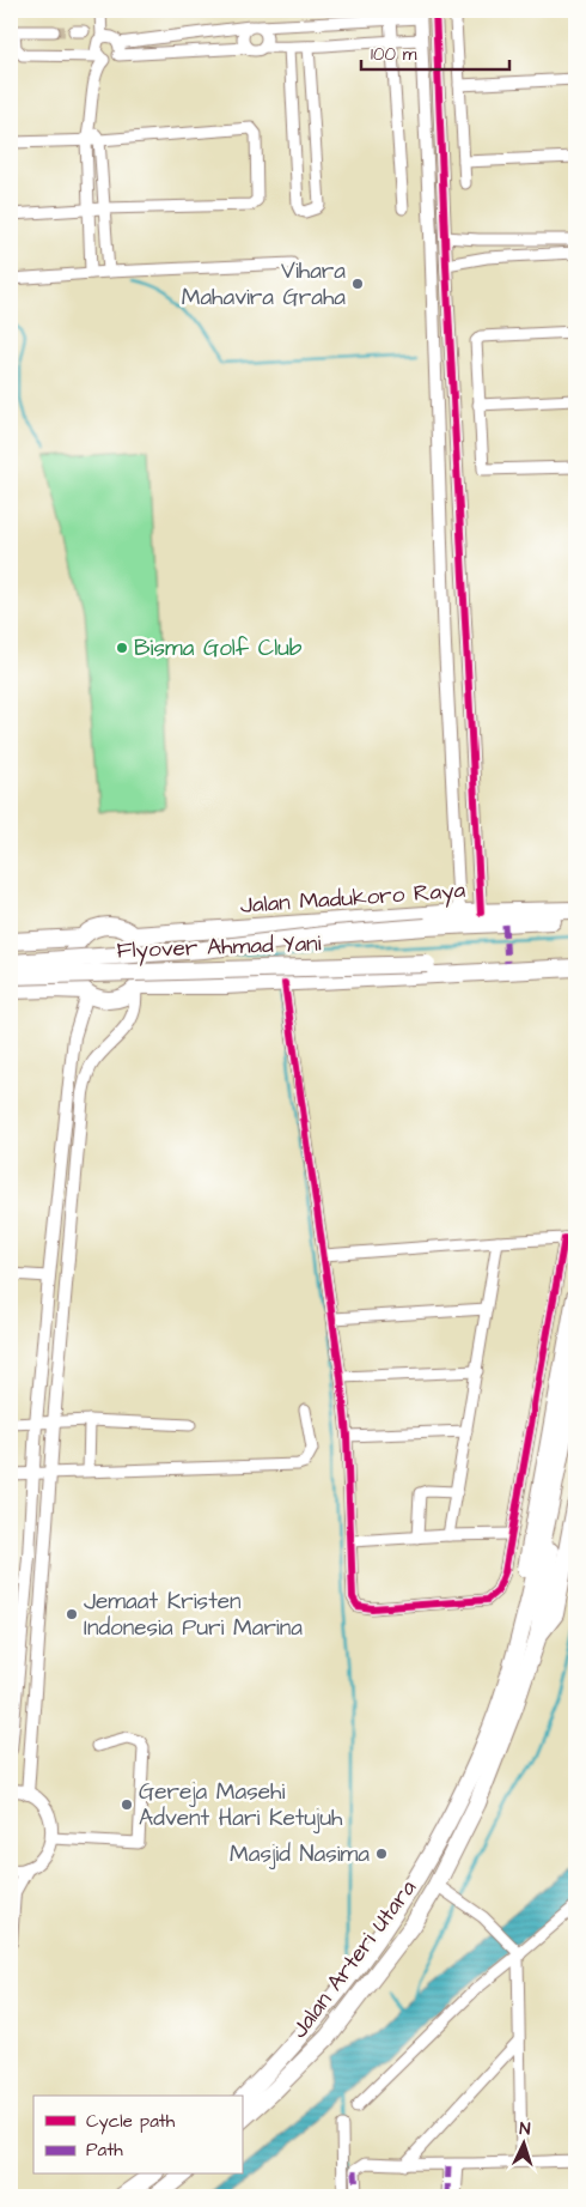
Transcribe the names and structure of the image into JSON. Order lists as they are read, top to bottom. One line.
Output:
{"streets":{"highway":["Jalan Madukoro Raya","Flyover Ahmad Yani","Jalan Arteri Utara"]},"crossings":[["Jalan Madukoro Raya","Flyover Ahmad Yani"]],"places":["Vihara Mahavira Graha","Bisma Golf Club","Jemaat Kristen Indonesia Puri Marina","Gereja Masehi Advent Hari Ketujuh","Masjid Nasima"],"legend":["Cycle path","Path"],"scale_bar":"100 m","north":"top"}
